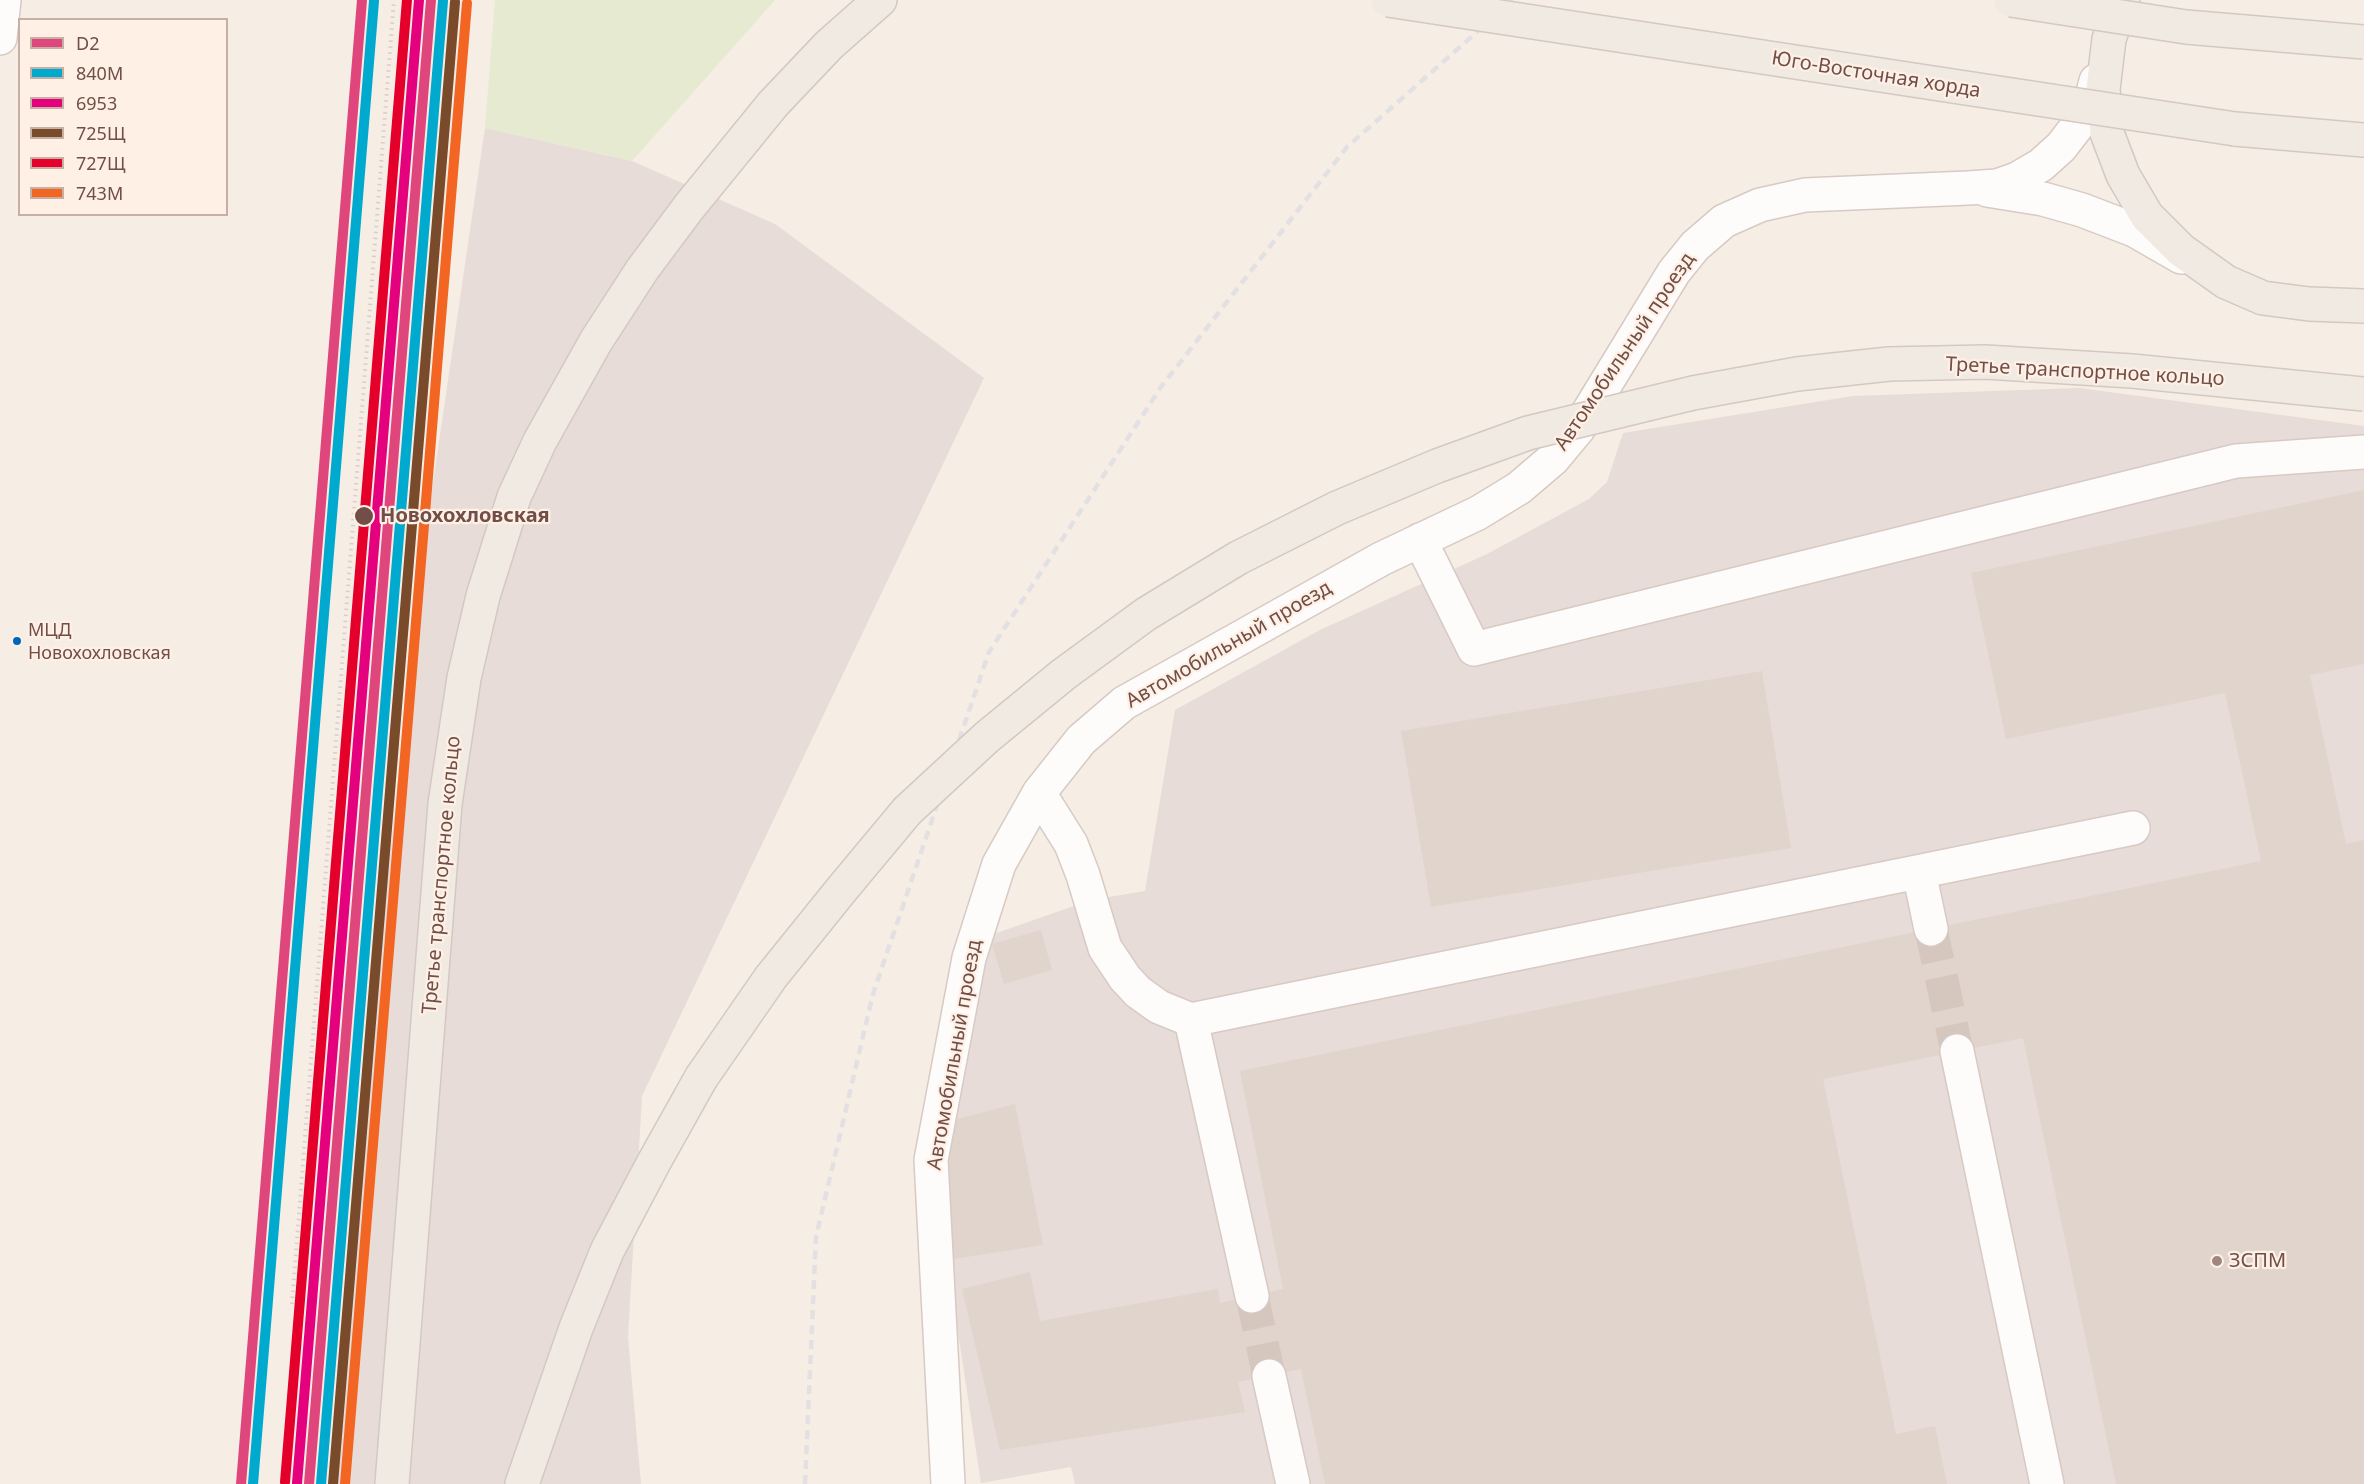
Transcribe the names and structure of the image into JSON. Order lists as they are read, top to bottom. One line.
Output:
{"streets":{"main road":["Юго-Восточная хорда","Третье транспортное кольцо"],"street":["Автомобильный проезд"]},"places":["Новохохловская","МЦД Новохохловская","ЗСПМ"],"lines":["transit line D2","transit line 6953","transit line 727Щ","transit line 840М","transit line 725Щ","transit line 743М"],"legend":["D2","840М","6953","725Щ","727Щ","743М"]}
